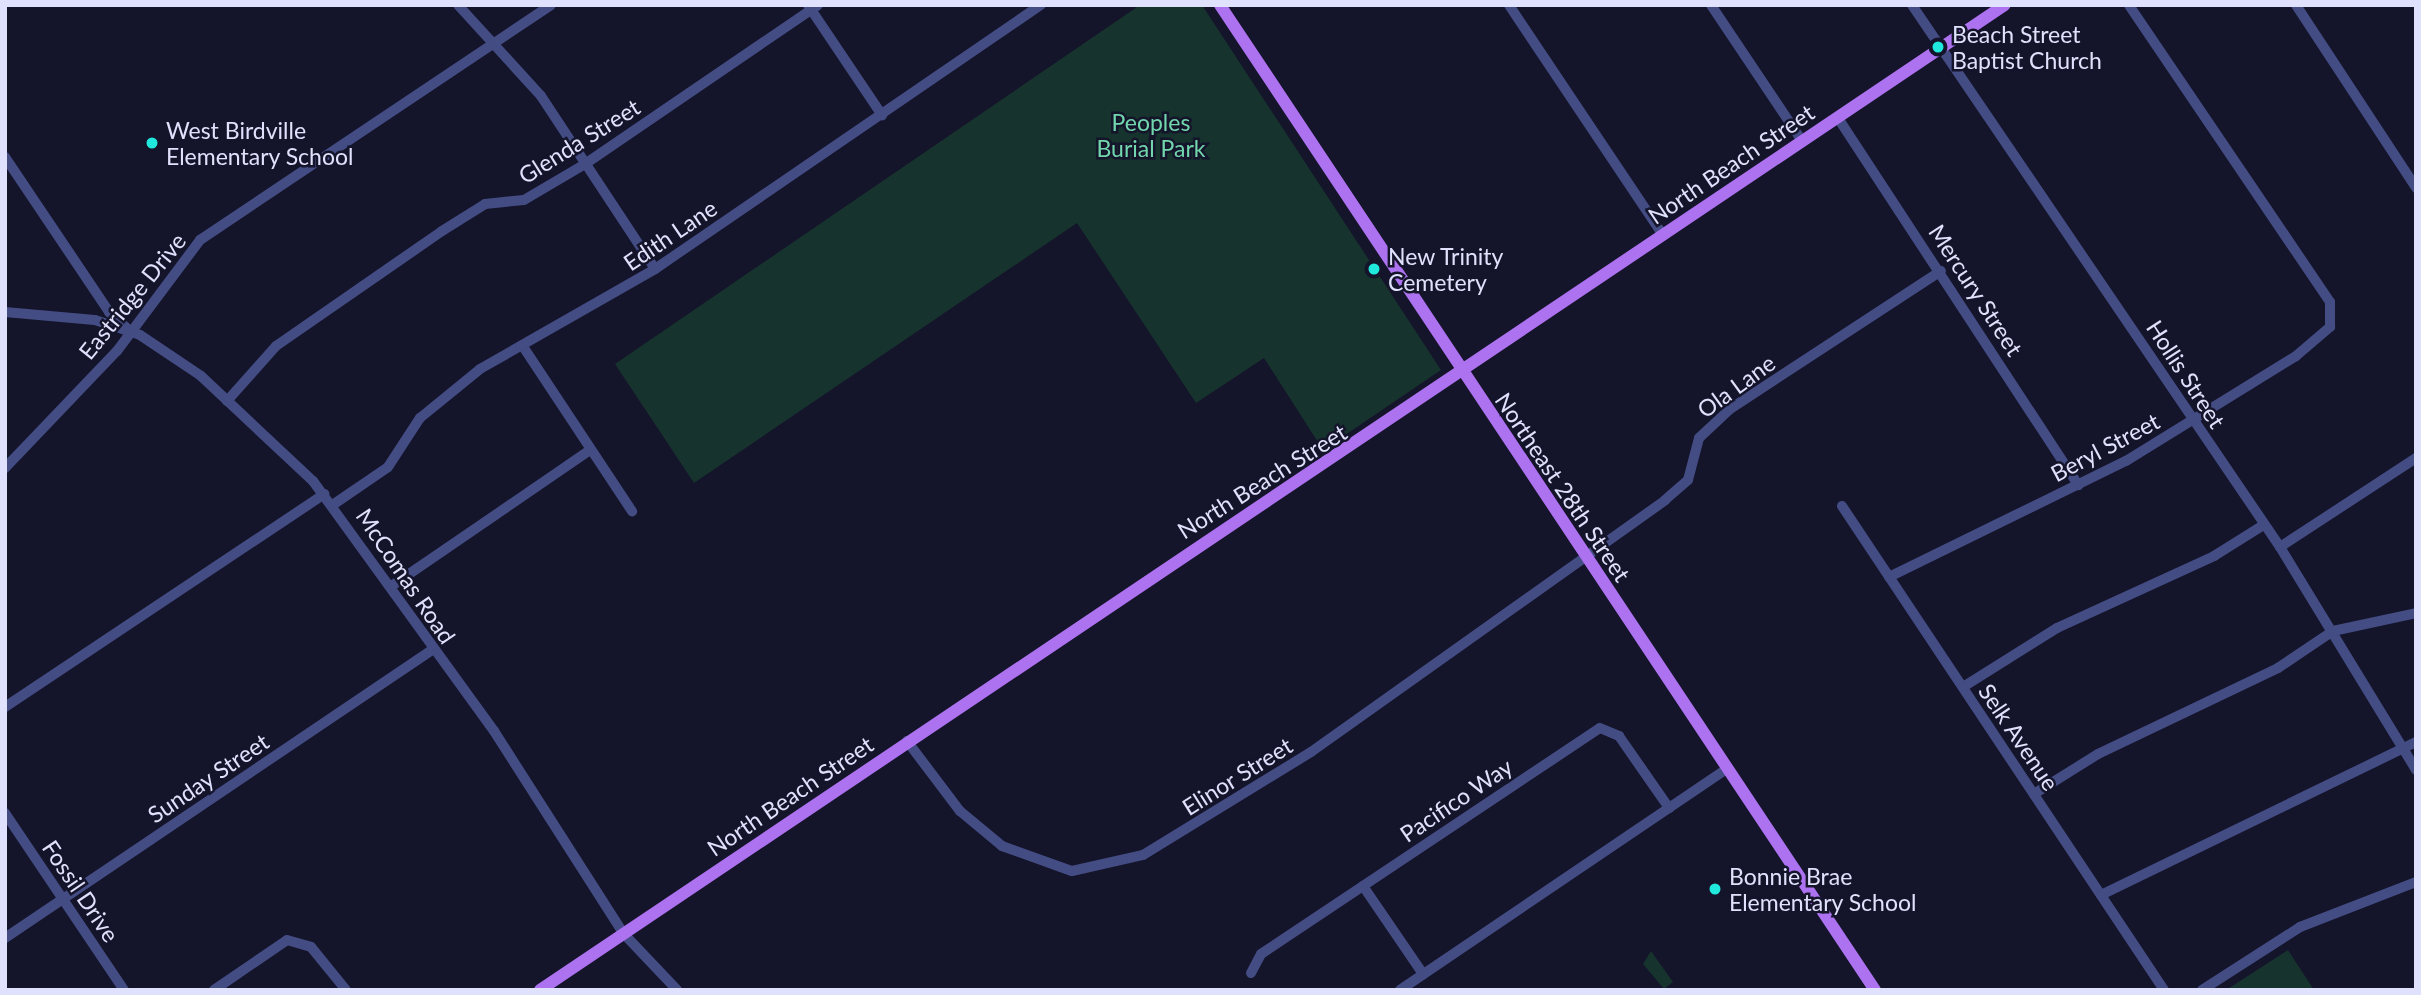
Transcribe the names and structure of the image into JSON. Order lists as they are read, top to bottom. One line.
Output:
{"streets":{"main road":["North Beach Street","Northeast 28th Street"],"street":["Glenda Street","Edith Lane","Mercury Street","Eastridge Drive","Hollis Street","Ola Lane","Beryl Street","McComas Road","Selk Avenue","Elinor Street","Sunday Street","Pacifico Way","Fossil Drive"]},"crossings":[["Glenda Street","McComas Road"],["North Beach Street","Mercury Street"],["North Beach Street","Hollis Street"],["North Beach Street","Northeast 28th Street"],["North Beach Street","McComas Road"],["North Beach Street","Elinor Street"],["Edith Lane","McComas Road"],["Mercury Street","Ola Lane"],["Mercury Street","Beryl Street"],["Eastridge Drive","McComas Road"],["Hollis Street","Beryl Street"],["Ola Lane","Northeast 28th Street"],["Ola Lane","Elinor Street"],["Beryl Street","Selk Avenue"],["Northeast 28th Street","Elinor Street"],["McComas Road","Sunday Street"],["Sunday Street","Fossil Drive"]],"parks":["Peoples Burial Park"],"places":["Beach Street Baptist Church","West Birdville Elementary School","New Trinity Cemetery","Bonnie Brae Elementary School"]}
